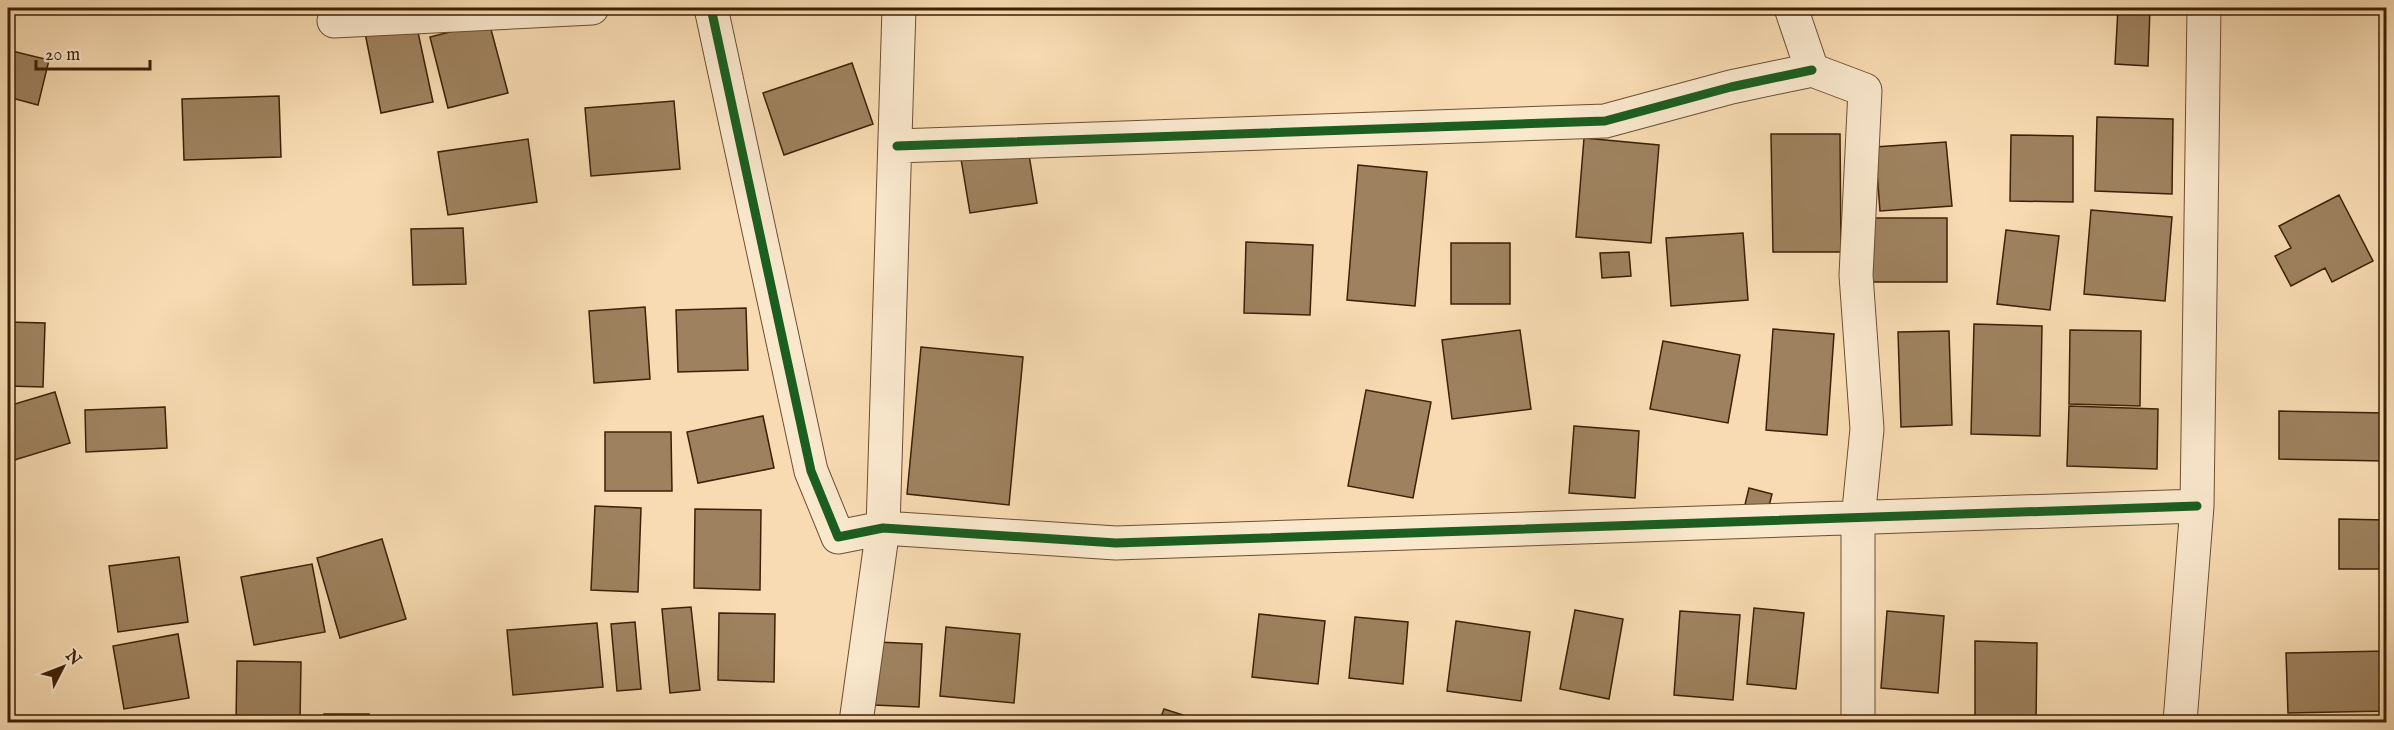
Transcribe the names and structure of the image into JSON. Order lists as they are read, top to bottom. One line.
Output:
{"scale_bar":"20 m","north":"top right"}
